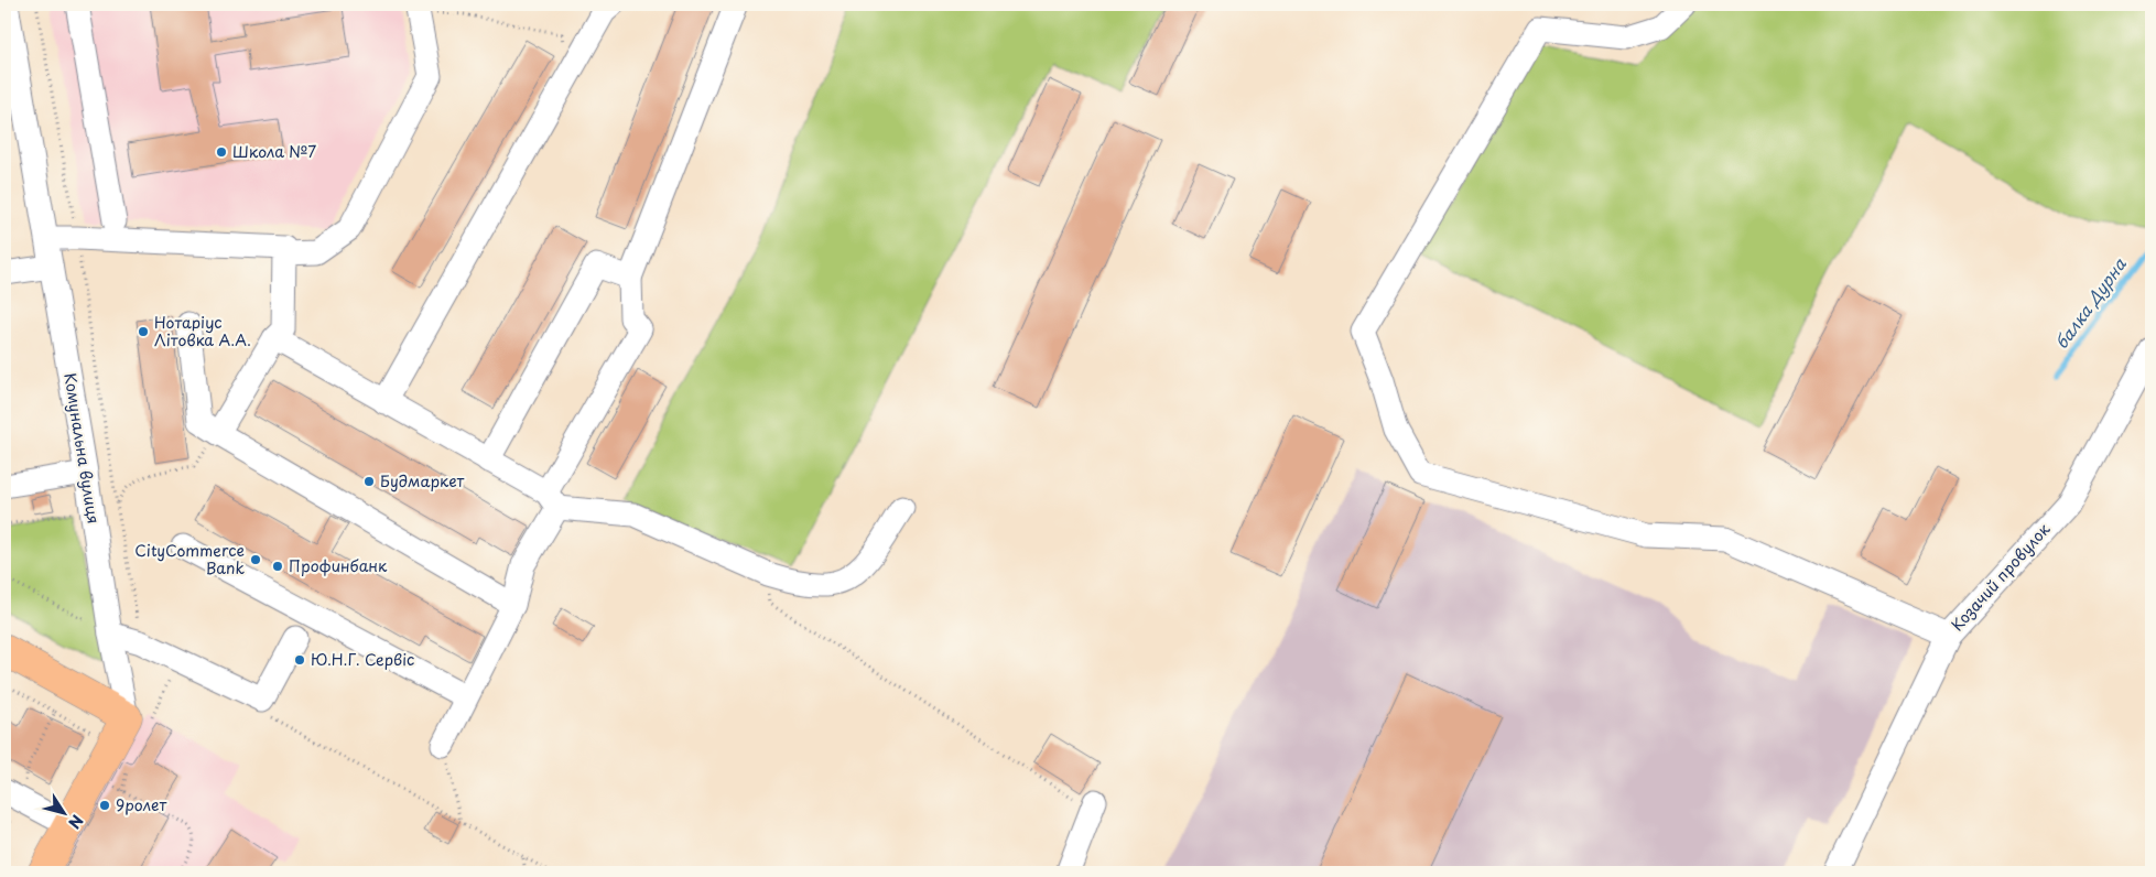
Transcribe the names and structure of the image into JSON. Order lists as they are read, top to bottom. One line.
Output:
{"streets":{"street":["Комунальна вулиця","Козачий провулок"]},"water":["балка Дурна"],"places":["Школа №7","Нотаріус Літовка А.А.","Будмаркет","CityCommerce Bank","Профинбанк","Ю.Н.Г. Сервіс","9ролет"],"north":"bottom right"}
